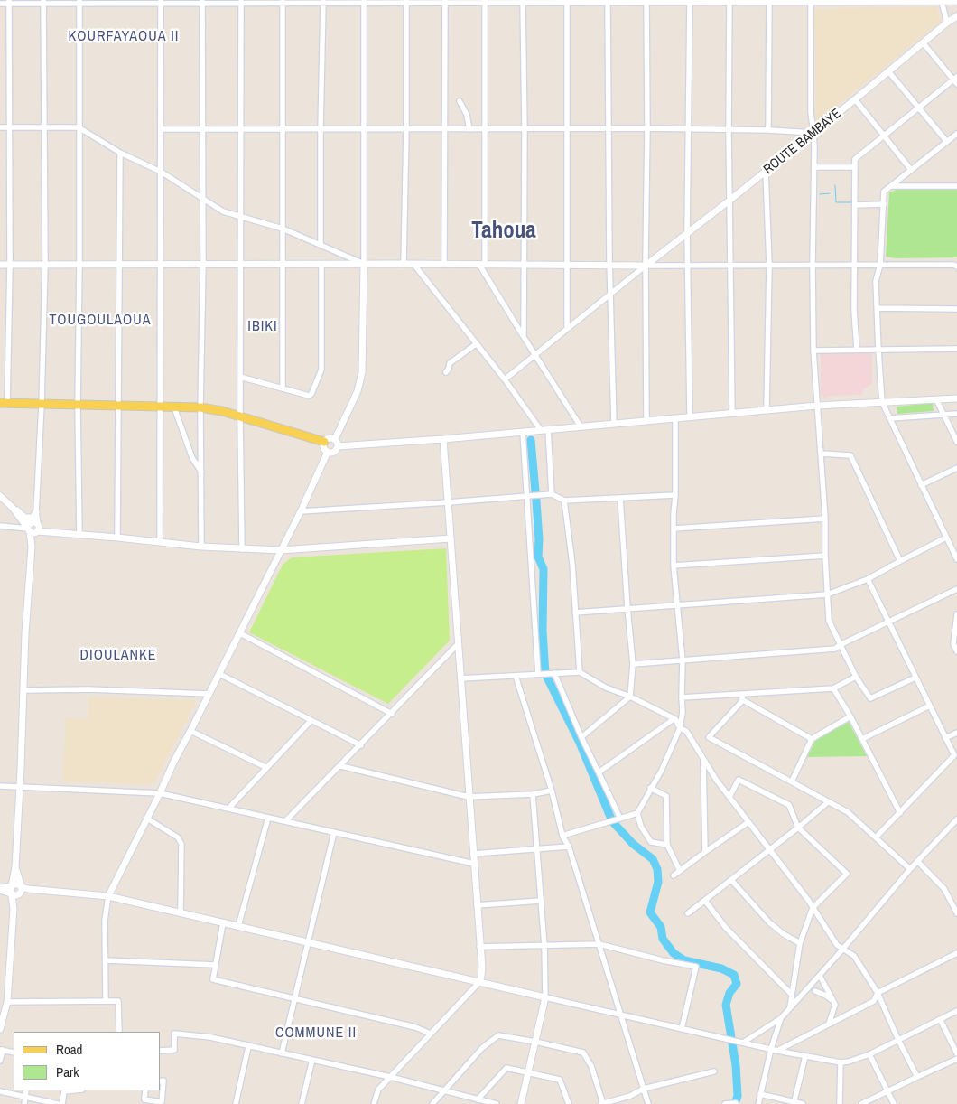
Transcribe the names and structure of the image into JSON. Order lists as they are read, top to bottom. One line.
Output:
{"streets":{"street":["ROUTE BAMBAYE"]},"districts":["KOURFAYAOUA II","Tahoua","TOUGOULAOUA","IBIKI","DIOULANKE","COMMUNE II"],"legend":["Road","Park"]}
